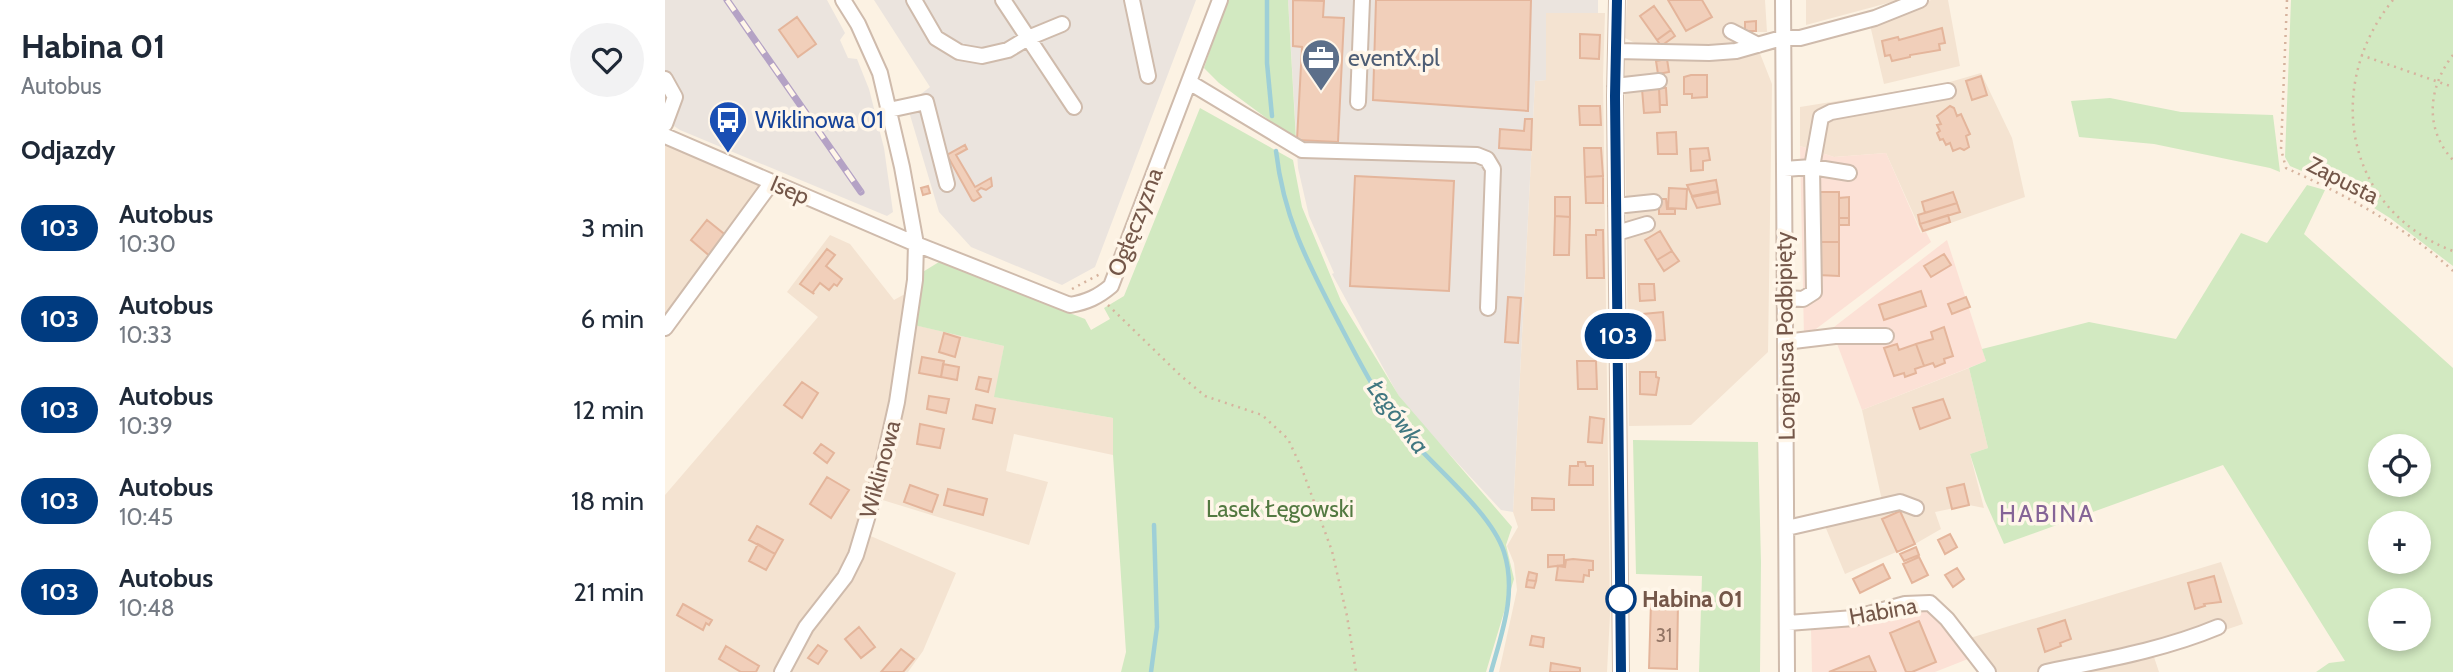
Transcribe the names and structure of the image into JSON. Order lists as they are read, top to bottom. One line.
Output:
{"streets":{"street":["Isep","Ogłęczyzna","Longinusa Podbipięty","Wiklinowa","Habina"],"path":["Zapusta"]},"crossings":[["Isep","Ogłęczyzna"],["Isep","Wiklinowa"],["Ogłęczyzna","Wiklinowa"],["Longinusa Podbipięty","Habina"]],"districts":["HABINA"],"water":["Łęgówka"],"parks":["Lasek Łęgowski"],"places":{"office":["eventX.pl"],"bus stop":["Wiklinowa 01"],"other":["Habina 01"]},"lines":["bus line 103"],"house_numbers":["31"],"page":{"heading":[["Habina 01","Autobus"],"Odjazdy"],"on_map":"103","list":[{"mark":"103","name":"Autobus","note":"10:30","value":"3 min"},{"mark":"103","name":"Autobus","note":"10:33","value":"6 min"},{"mark":"103","name":"Autobus","note":"10:39","value":"12 min"},{"mark":"103","name":"Autobus","note":"10:45","value":"18 min"},{"mark":"103","name":"Autobus","note":"10:48","value":"21 min"}],"map_buttons":["+","−"]}}
